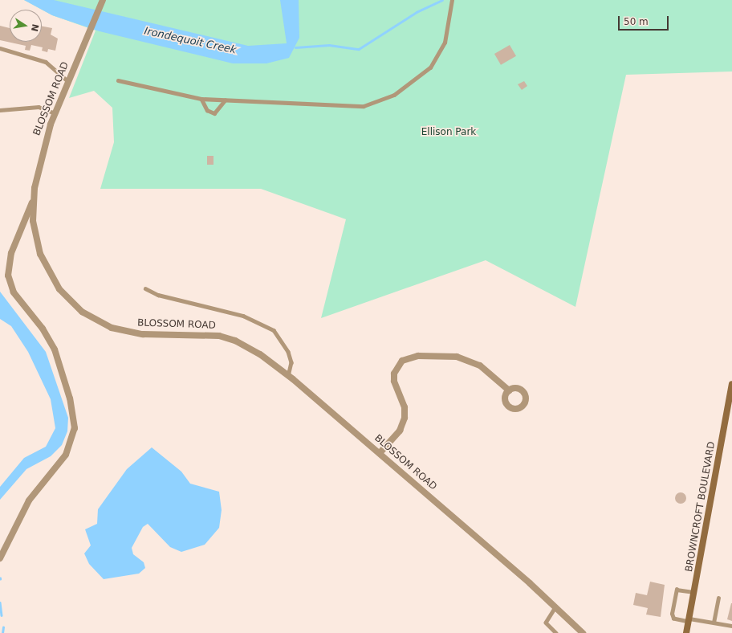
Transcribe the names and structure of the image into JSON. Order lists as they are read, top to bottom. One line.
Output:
{"streets":{"main road":["BROWNCROFT BOULEVARD"],"street":["BLOSSOM ROAD"]},"water":["Irondequoit Creek"],"parks":["Ellison Park"],"scale_bar":"50 m","north":"right"}
